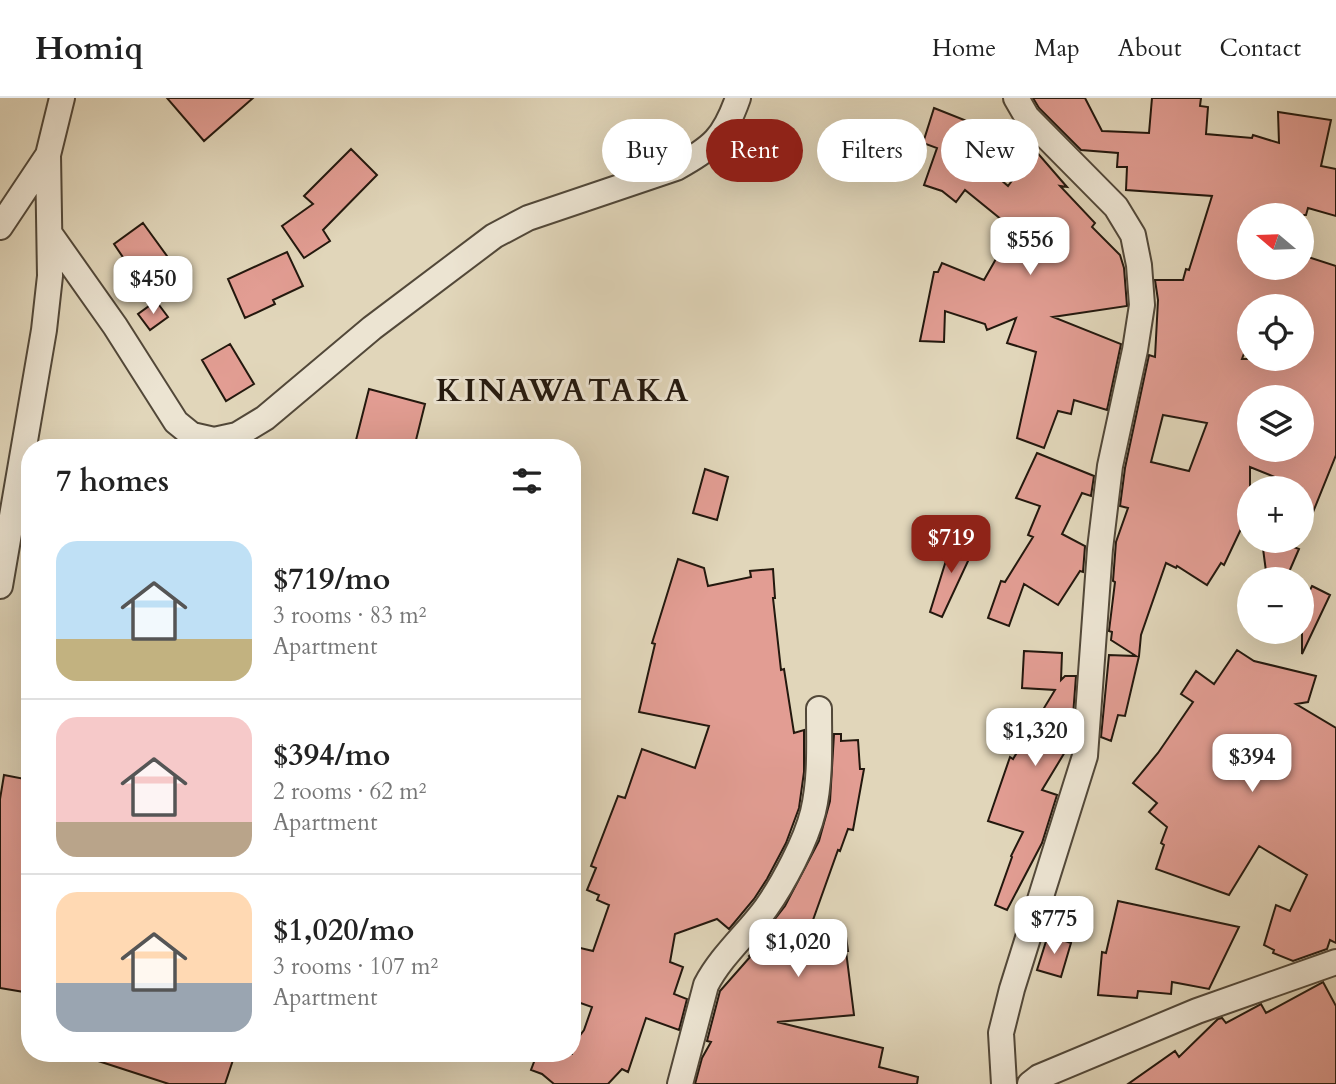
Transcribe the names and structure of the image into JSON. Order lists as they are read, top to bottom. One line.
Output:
{"districts":["KINAWATAKA"],"north":"left","page":{"header":"Homiq","nav":["Home","Map","About","Contact"],"chip":["Buy","Rent","Filters","New"],"map_buttons":["+","−"],"price":["$556","$450","$719","$1,320","$394","$775","$1,020"],"heading":"7 homes","list":[{"name":"$719/mo","note":"3 rooms · 83 m² · Apartment"},{"name":"$394/mo","note":"2 rooms · 62 m² · Apartment"},{"name":"$1,020/mo","note":"3 rooms · 107 m² · Apartment"}]}}
